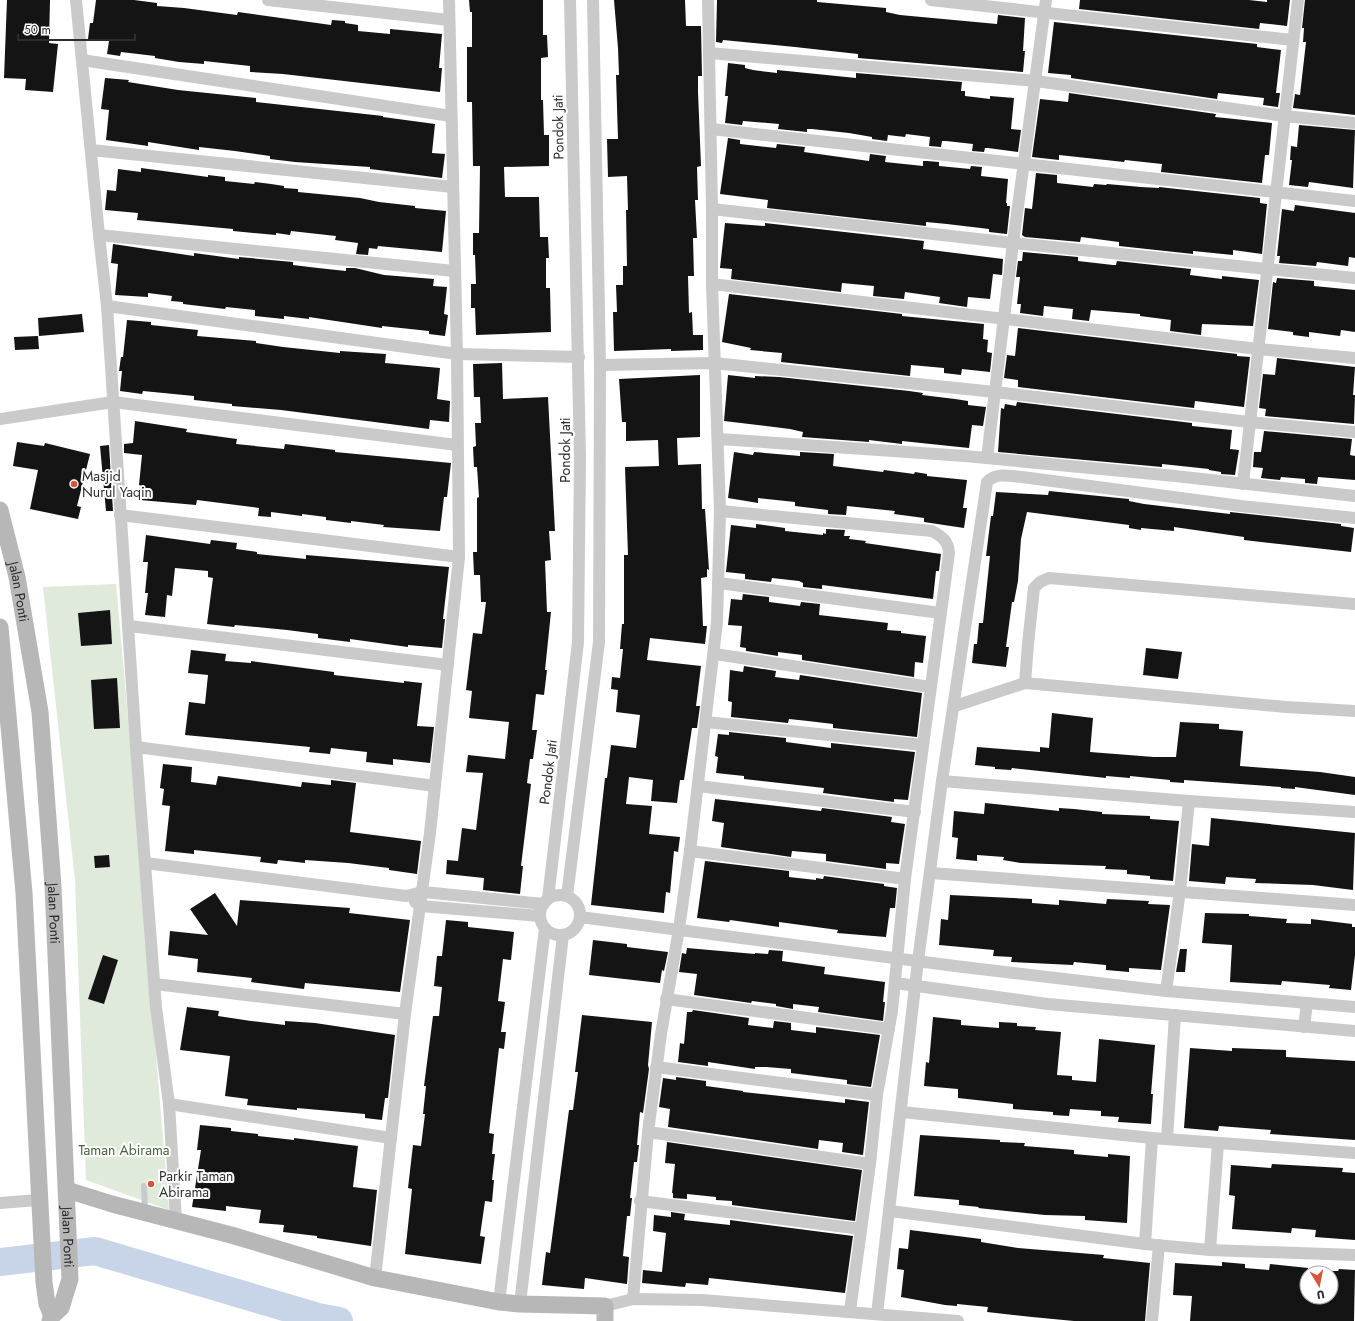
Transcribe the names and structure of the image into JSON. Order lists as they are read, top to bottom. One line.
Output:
{"streets":{"main road":["Jalan Ponti"],"street":["Pondok Jati"]},"parks":["Taman Abirama"],"places":["Masjid Nurul Yaqin","Parkir Taman Abirama"],"scale_bar":"50 m","north":"bottom"}
